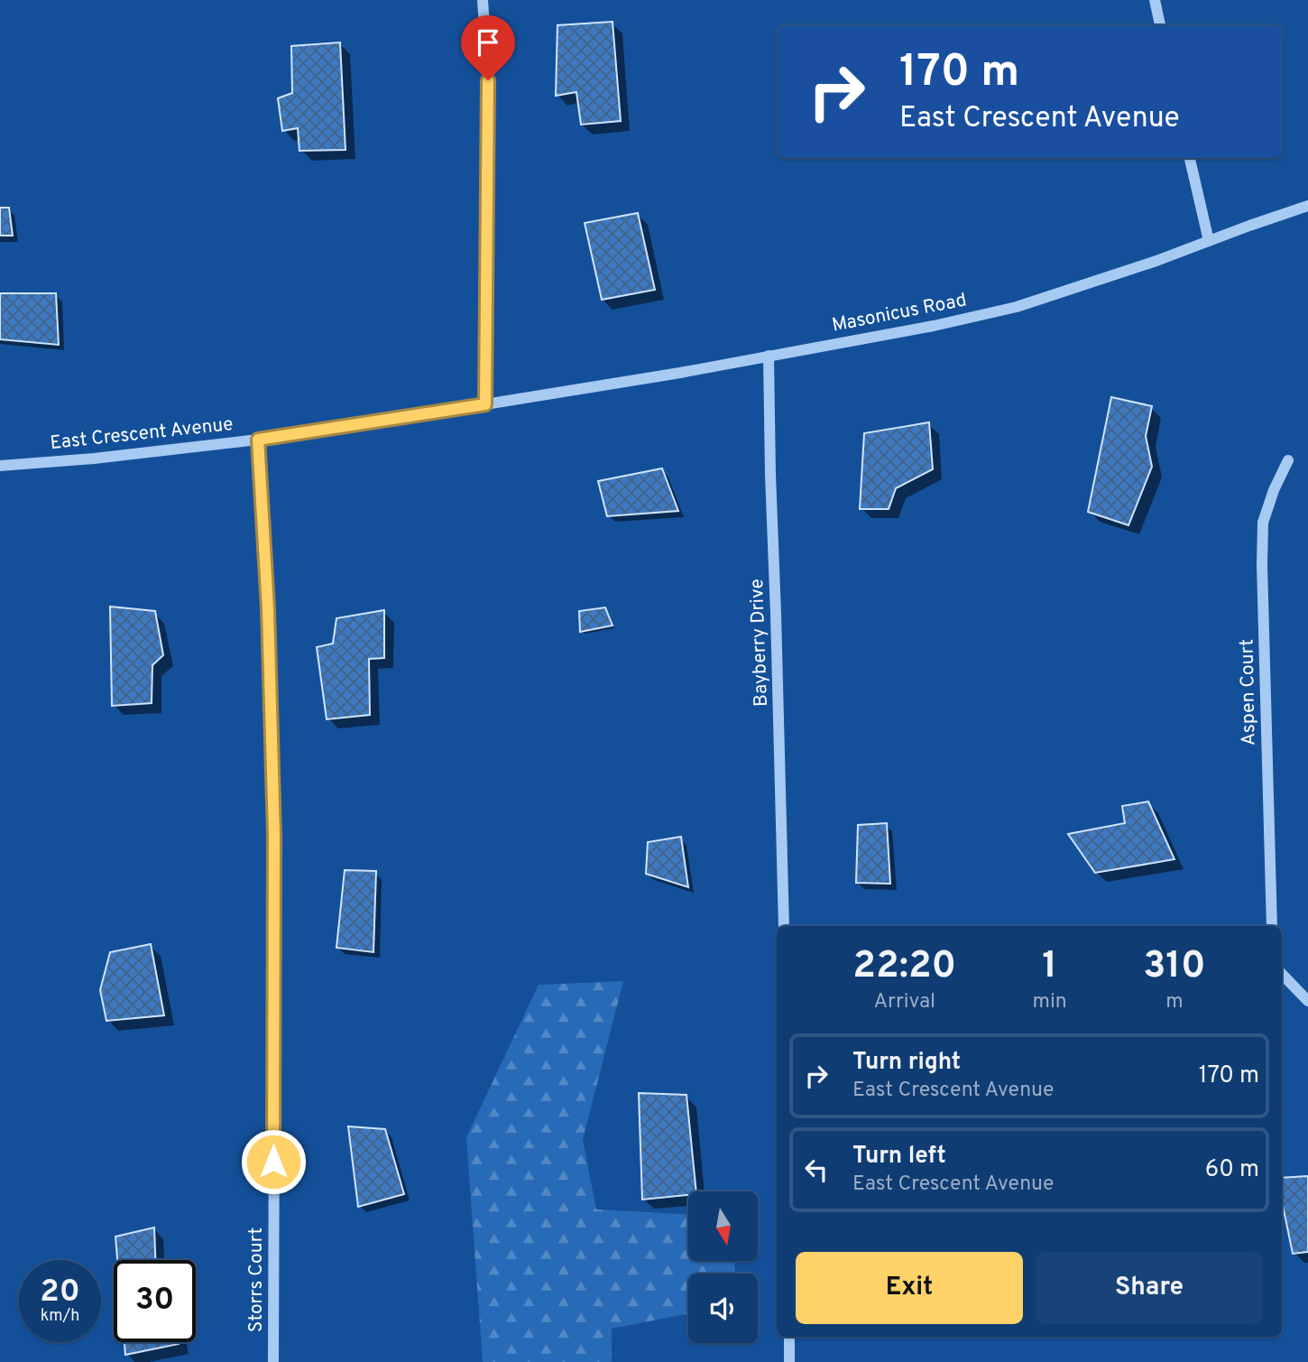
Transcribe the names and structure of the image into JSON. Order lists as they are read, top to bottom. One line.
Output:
{"streets":{"street":["Masonicus Road","East Crescent Avenue","Bayberry Drive","Aspen Court","Storrs Court"]},"crossings":[["Masonicus Road","East Crescent Avenue"],["Masonicus Road","Bayberry Drive"],["East Crescent Avenue","Storrs Court"]],"north":"bottom","page":{"turn":["170 m","East Crescent Avenue"],"eta":["22:20","Arrival","1","min","310","m"],"list":[{"name":"Turn right","note":"East Crescent Avenue","value":"170 m"},{"name":"Turn left","note":"East Crescent Avenue","value":"60 m"}],"buttons":["Exit","Share"],"speed":"20 km/h","limit":"30"}}
